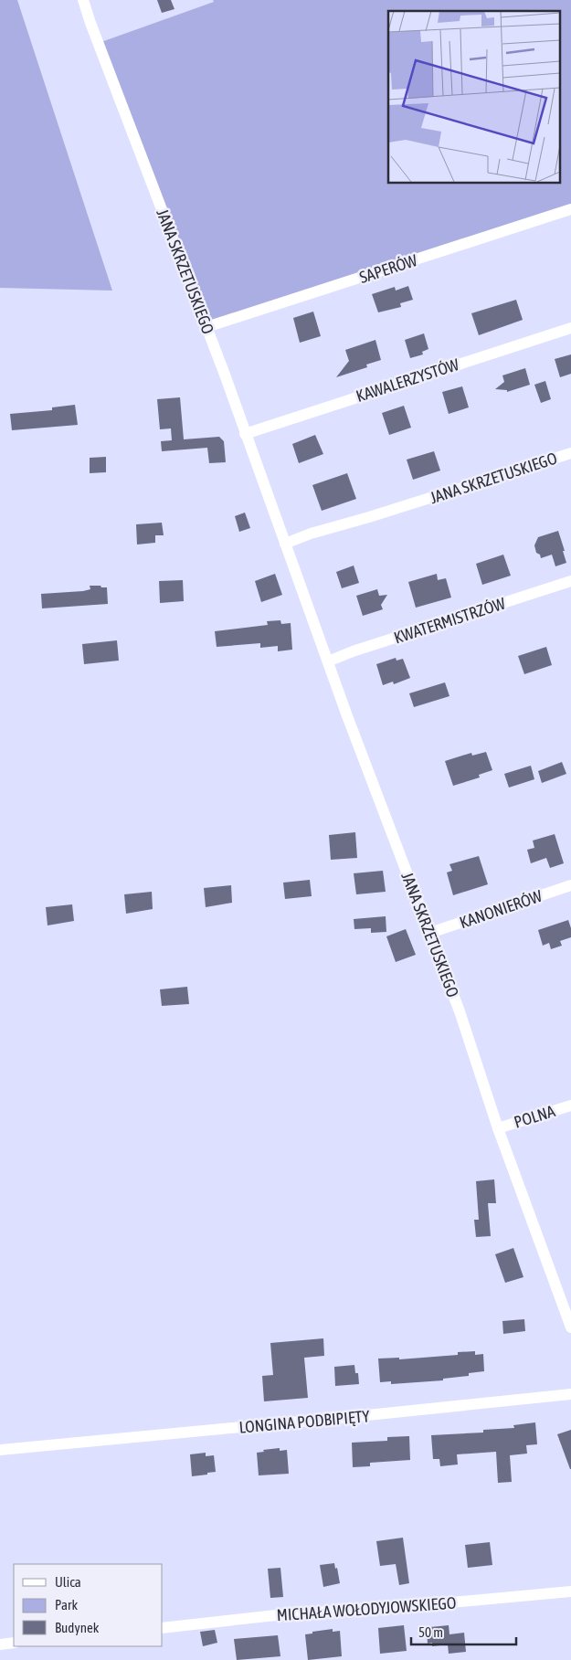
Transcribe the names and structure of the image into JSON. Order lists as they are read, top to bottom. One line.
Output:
{"streets":{"street":["SAPERÓW","JANA SKRZETUSKIEGO","KAWALERZYSTÓW","KWATERMISTRZÓW","KANONIERÓW","POLNA","LONGINA PODBIPIĘTY","MICHAŁA WOŁODYJOWSKIEGO"]},"crossings":[["SAPERÓW","JANA SKRZETUSKIEGO"],["JANA SKRZETUSKIEGO","KAWALERZYSTÓW"],["JANA SKRZETUSKIEGO","KWATERMISTRZÓW"],["JANA SKRZETUSKIEGO","KANONIERÓW"],["JANA SKRZETUSKIEGO","POLNA"]],"legend":["Ulica","Park","Budynek"],"scale_bar":"50 m"}
